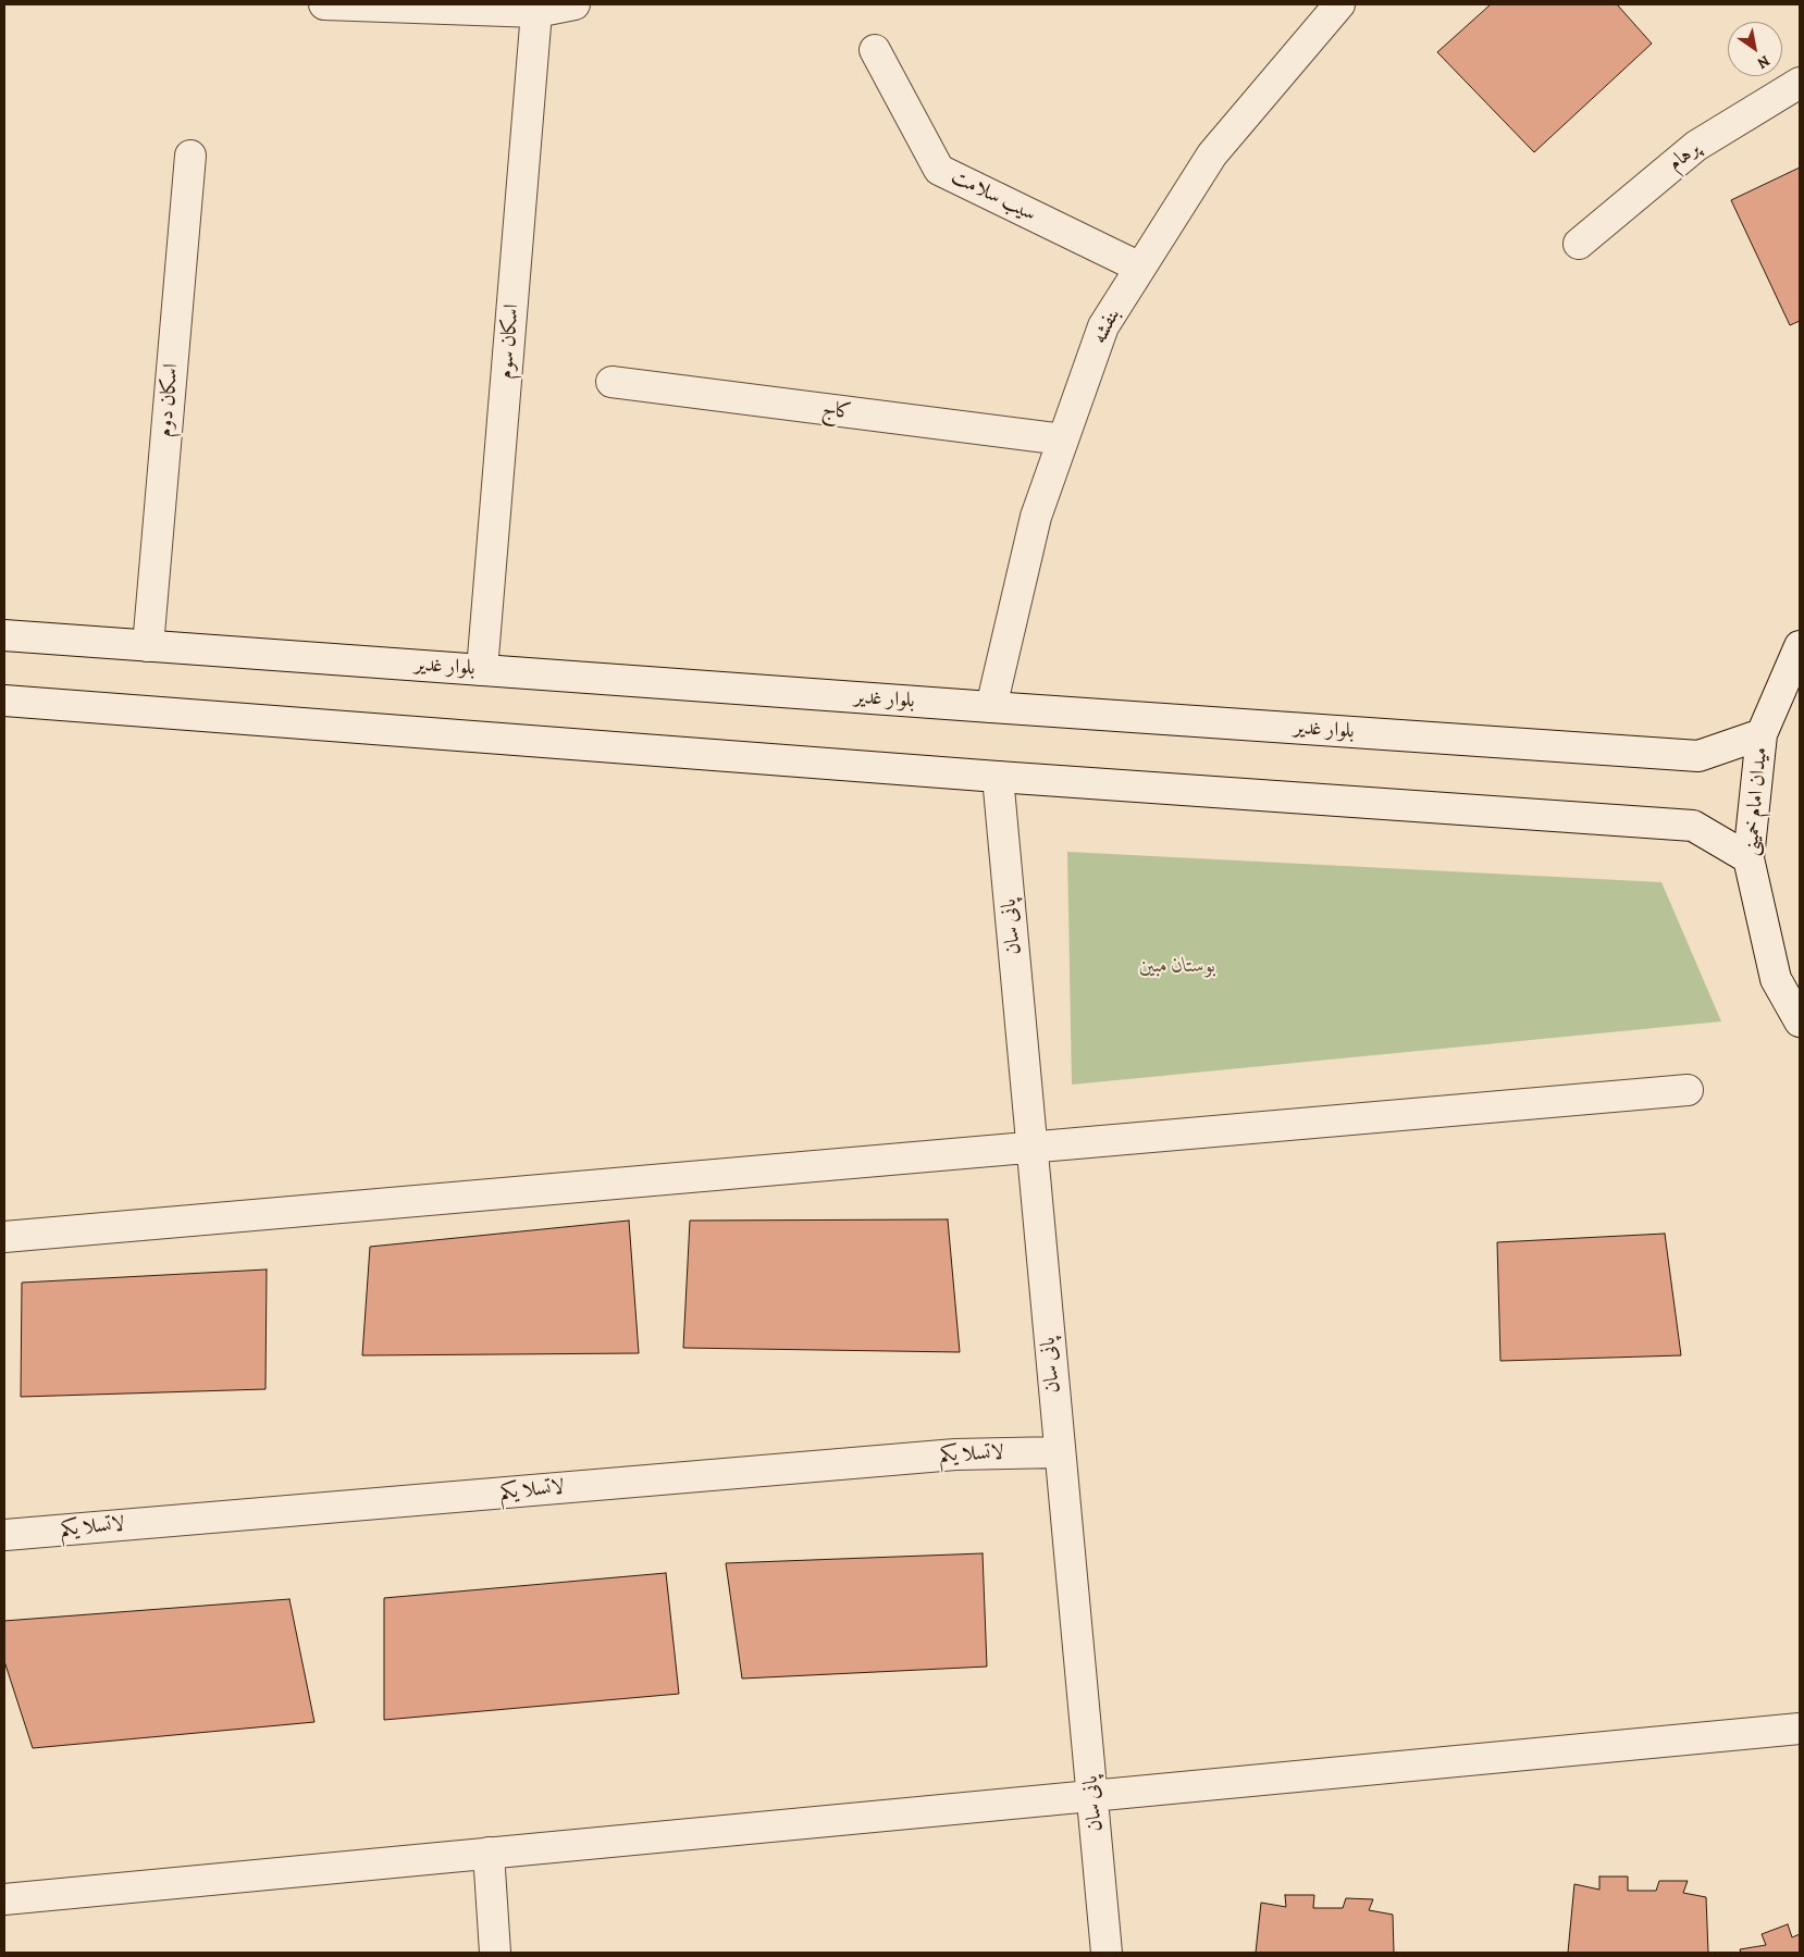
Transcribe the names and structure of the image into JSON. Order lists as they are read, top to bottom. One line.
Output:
{"streets":{"street":["پرهام","سیب سلامت","بنفشه","اسکان سوم","اسکان دوم","کاج","بلوار غدیر","میدان امام خمینی","پانی سان","لاتسلا یکم"]},"crossings":[["سیب سلامت","بنفشه"],["بنفشه","کاج"],["بنفشه","بلوار غدیر"],["اسکان سوم","بلوار غدیر"],["اسکان دوم","بلوار غدیر"],["بلوار غدیر","میدان امام خمینی"],["پانی سان","لاتسلا یکم"]],"parks":["بوستان مبین"],"north":"bottom right"}
